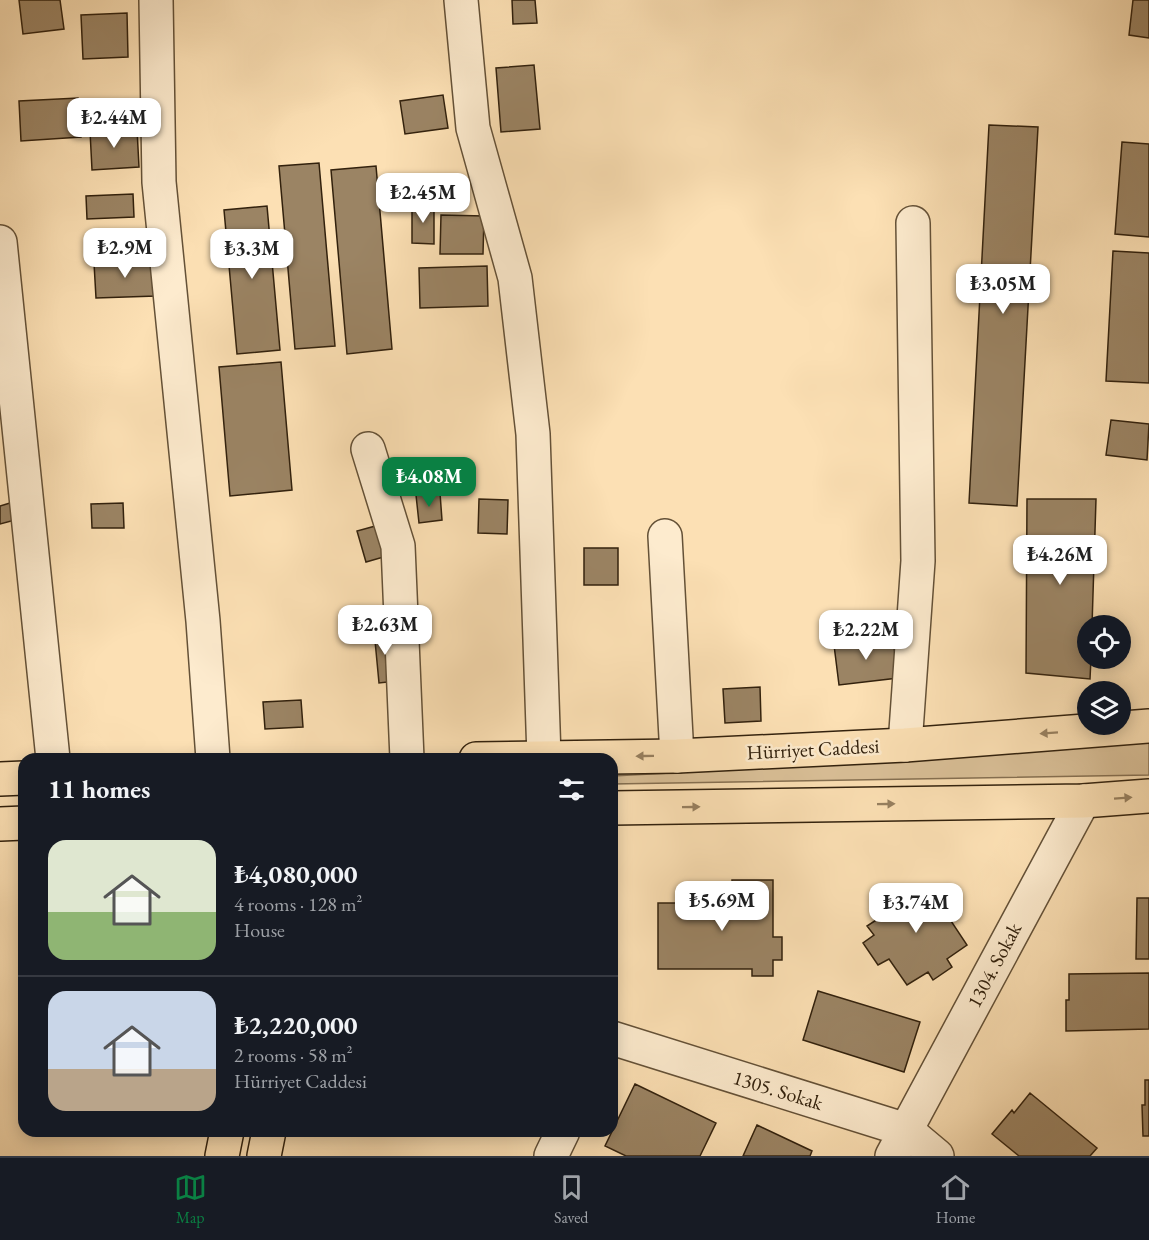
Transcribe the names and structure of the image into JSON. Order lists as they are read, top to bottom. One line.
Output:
{"streets":{"main road":["Hürriyet Caddesi"],"street":["1304. Sokak","1305. Sokak"]},"crossings":[["1304. Sokak","1305. Sokak"]],"page":{"price":["₺2.44M","₺2.45M","₺2.9M","₺3.3M","₺3.05M","₺4.08M","₺4.26M","₺2.63M","₺2.22M","₺5.69M","₺3.74M"],"heading":"11 homes","list":[{"name":"₺4,080,000","note":"4 rooms · 128 m² · House"},{"name":"₺2,220,000","note":"2 rooms · 58 m² · Hürriyet Caddesi"}],"tabs":["Map","Saved","Home"]}}
